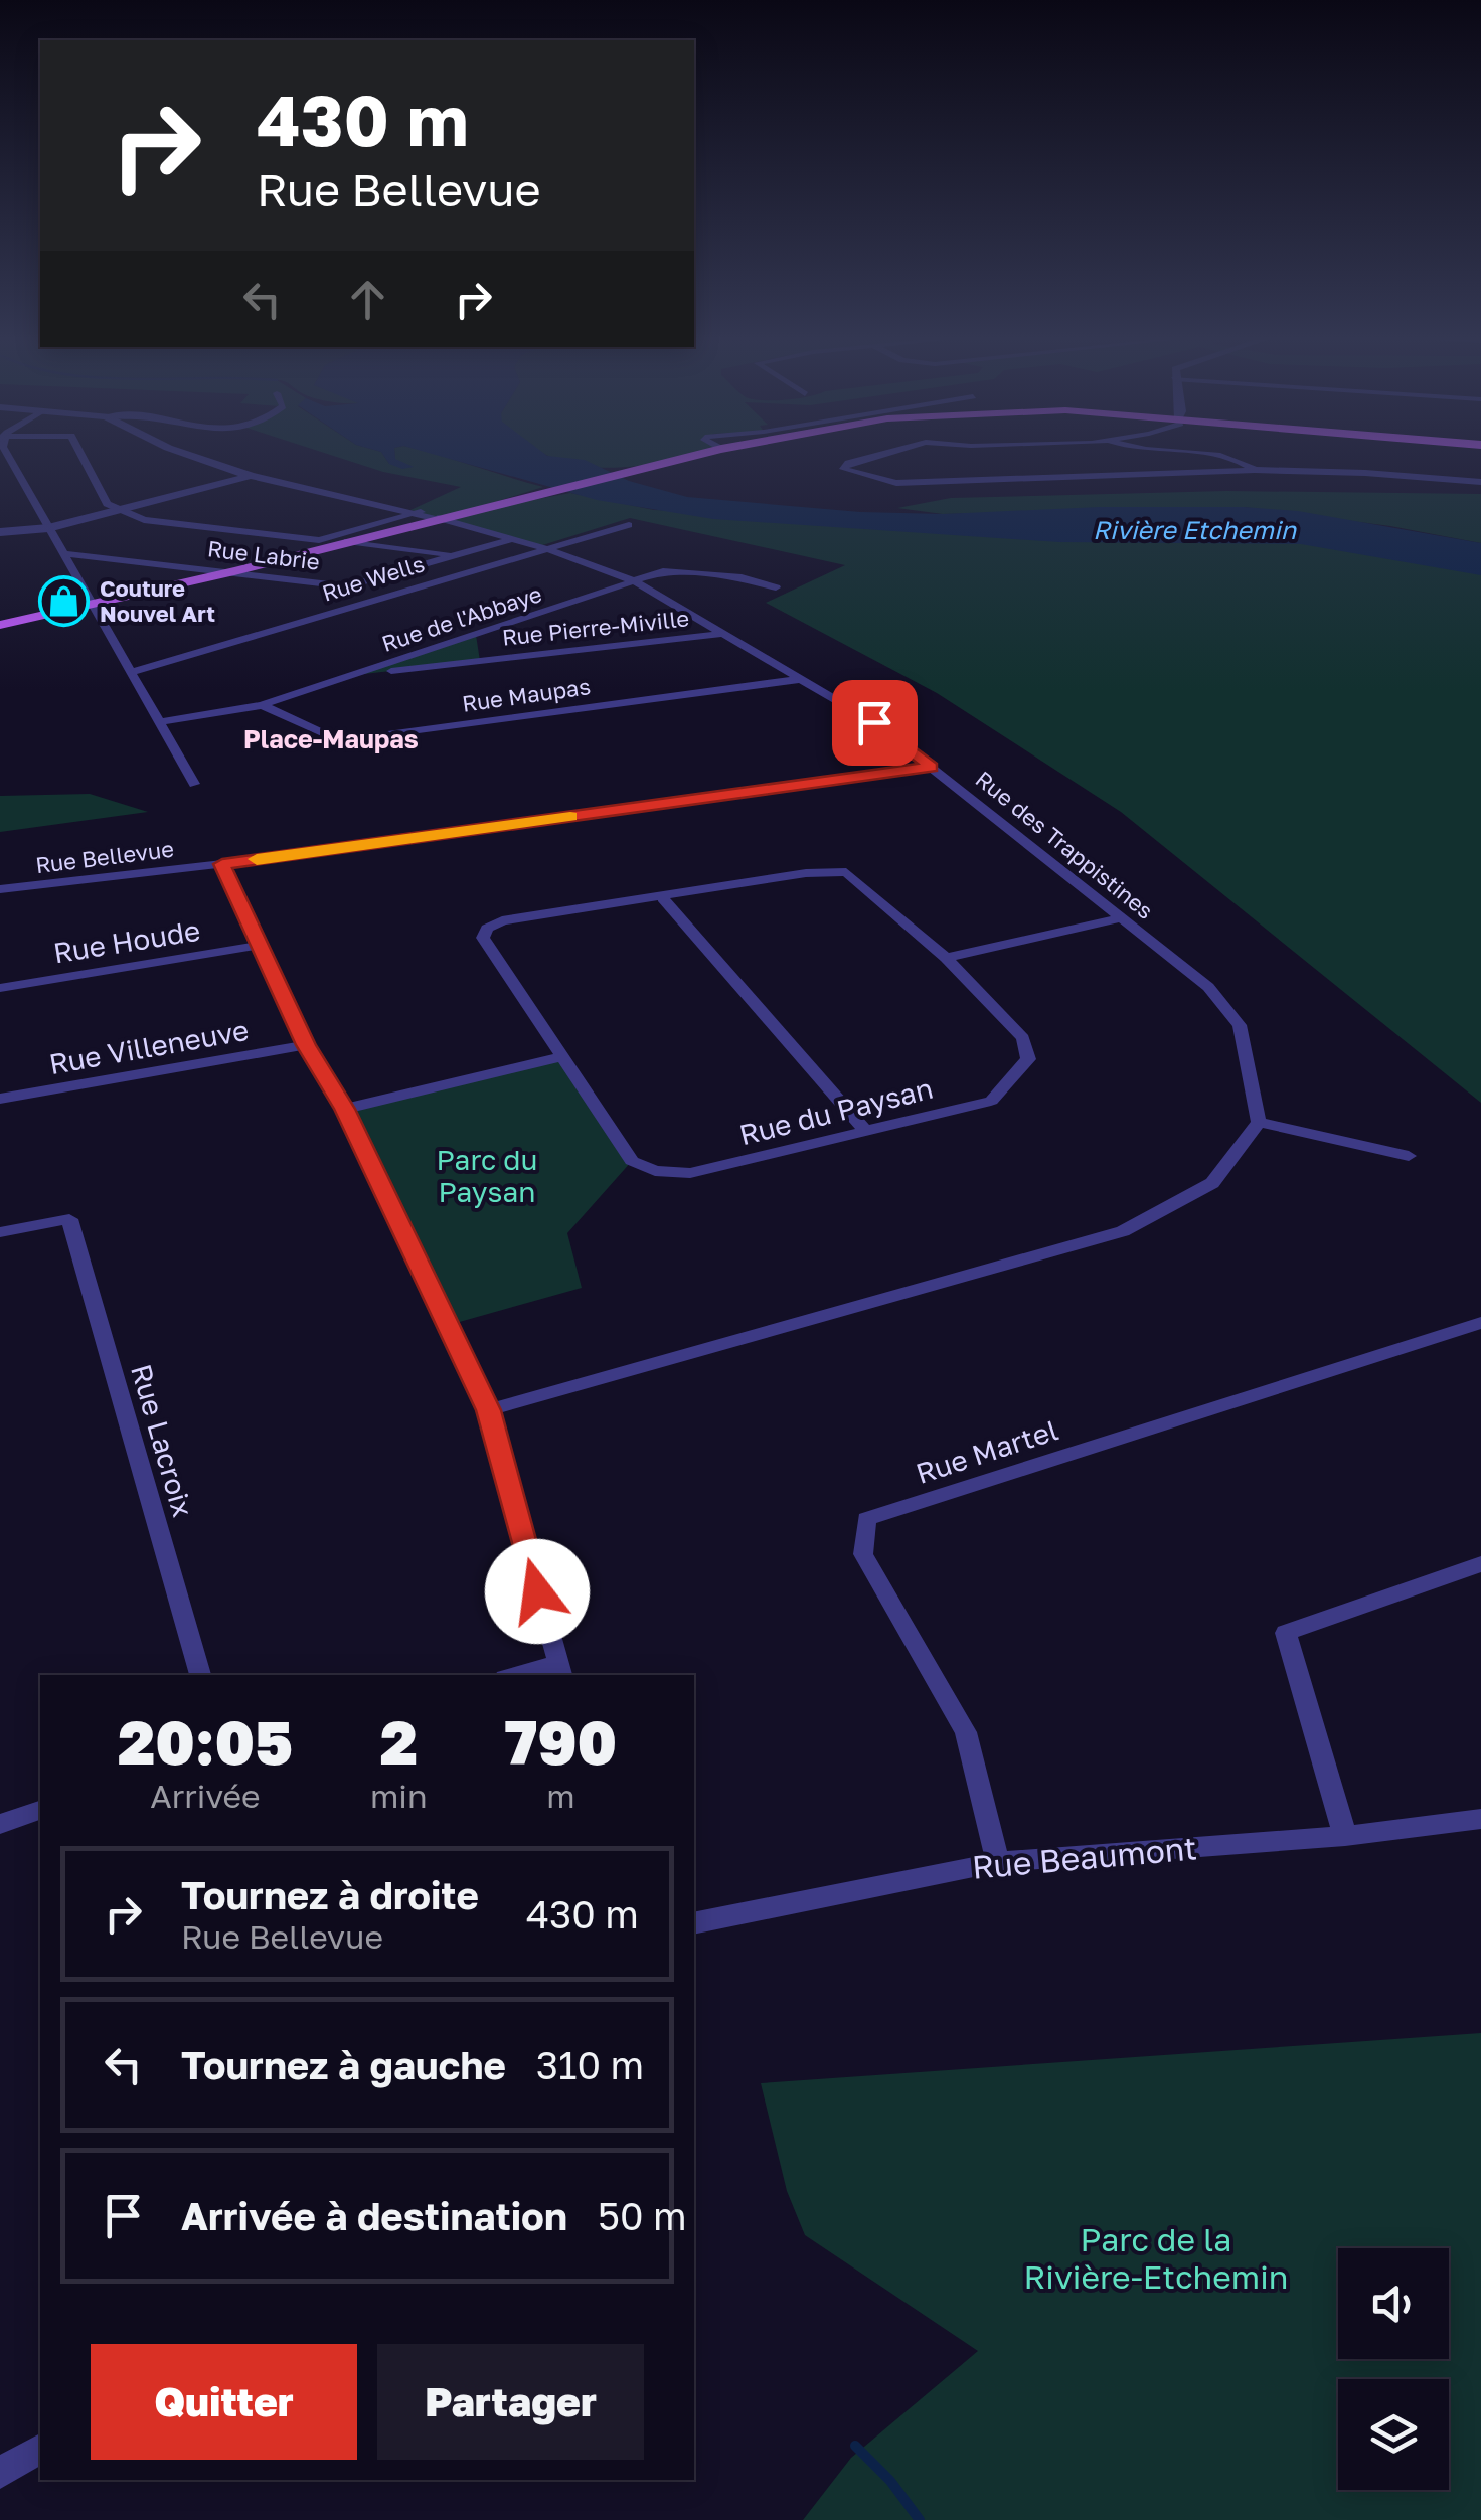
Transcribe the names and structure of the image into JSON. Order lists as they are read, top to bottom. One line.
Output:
{"streets":{"street":["Rue Labrie","Rue Wells","Rue de l'Abbaye","Rue Pierre-Miville","Rue Maupas","Rue des Trappistines","Rue Bellevue","Rue Houde","Rue Villeneuve","Rue du Paysan","Rue Lacroix","Rue Martel","Rue Beaumont"]},"crossings":[["Rue Labrie","Rue des Trappistines"],["Rue Wells","Rue des Trappistines"],["Rue de l'Abbaye","Rue Pierre-Miville"],["Rue de l'Abbaye","Rue Maupas"],["Rue de l'Abbaye","Rue des Trappistines"],["Rue Pierre-Miville","Rue des Trappistines"],["Rue Maupas","Rue des Trappistines"],["Rue des Trappistines","Rue Bellevue"],["Rue Martel","Rue Beaumont"]],"districts":["Place-Maupas"],"water":["Rivière Etchemin"],"parks":["Parc du Paysan","Parc de la Rivière-Etchemin"],"places":{"shop":["Couture Nouvel Art"]},"page":{"turn":["430 m","Rue Bellevue"],"eta":["20:05","Arrivée","2","min","790","m"],"list":[{"name":"Tournez à droite","note":"Rue Bellevue","value":"430 m"},{"name":"Tournez à gauche","value":"310 m"},{"name":"Arrivée à destination","value":"50 m"}],"buttons":["Quitter","Partager"]}}
